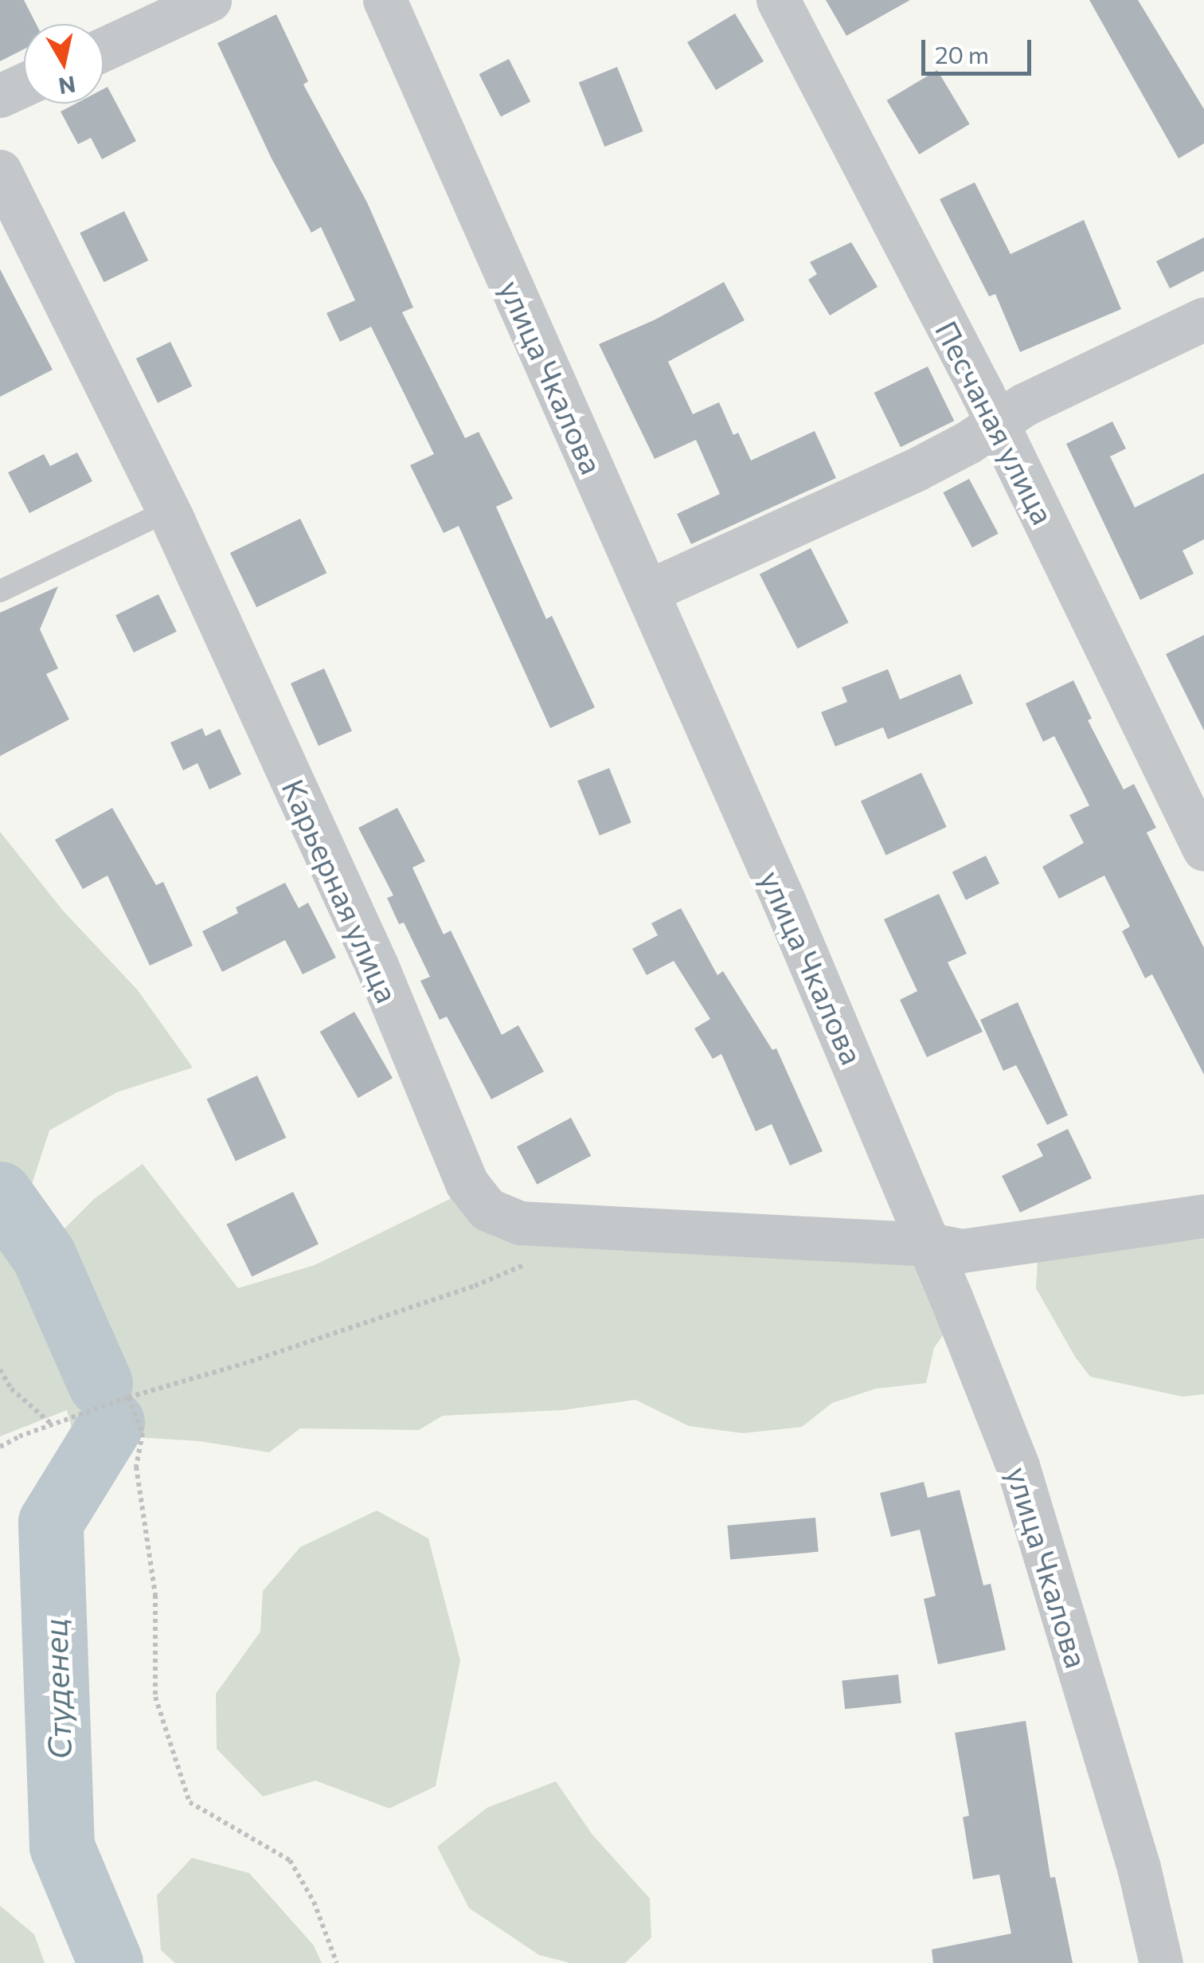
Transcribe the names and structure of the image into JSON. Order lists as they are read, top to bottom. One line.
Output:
{"streets":{"street":["улица Чкалова","Песчаная улица","Карьерная улица"]},"crossings":[["улица Чкалова","Карьерная улица"]],"water":["Студенец"],"scale_bar":"20 m","north":"bottom"}
